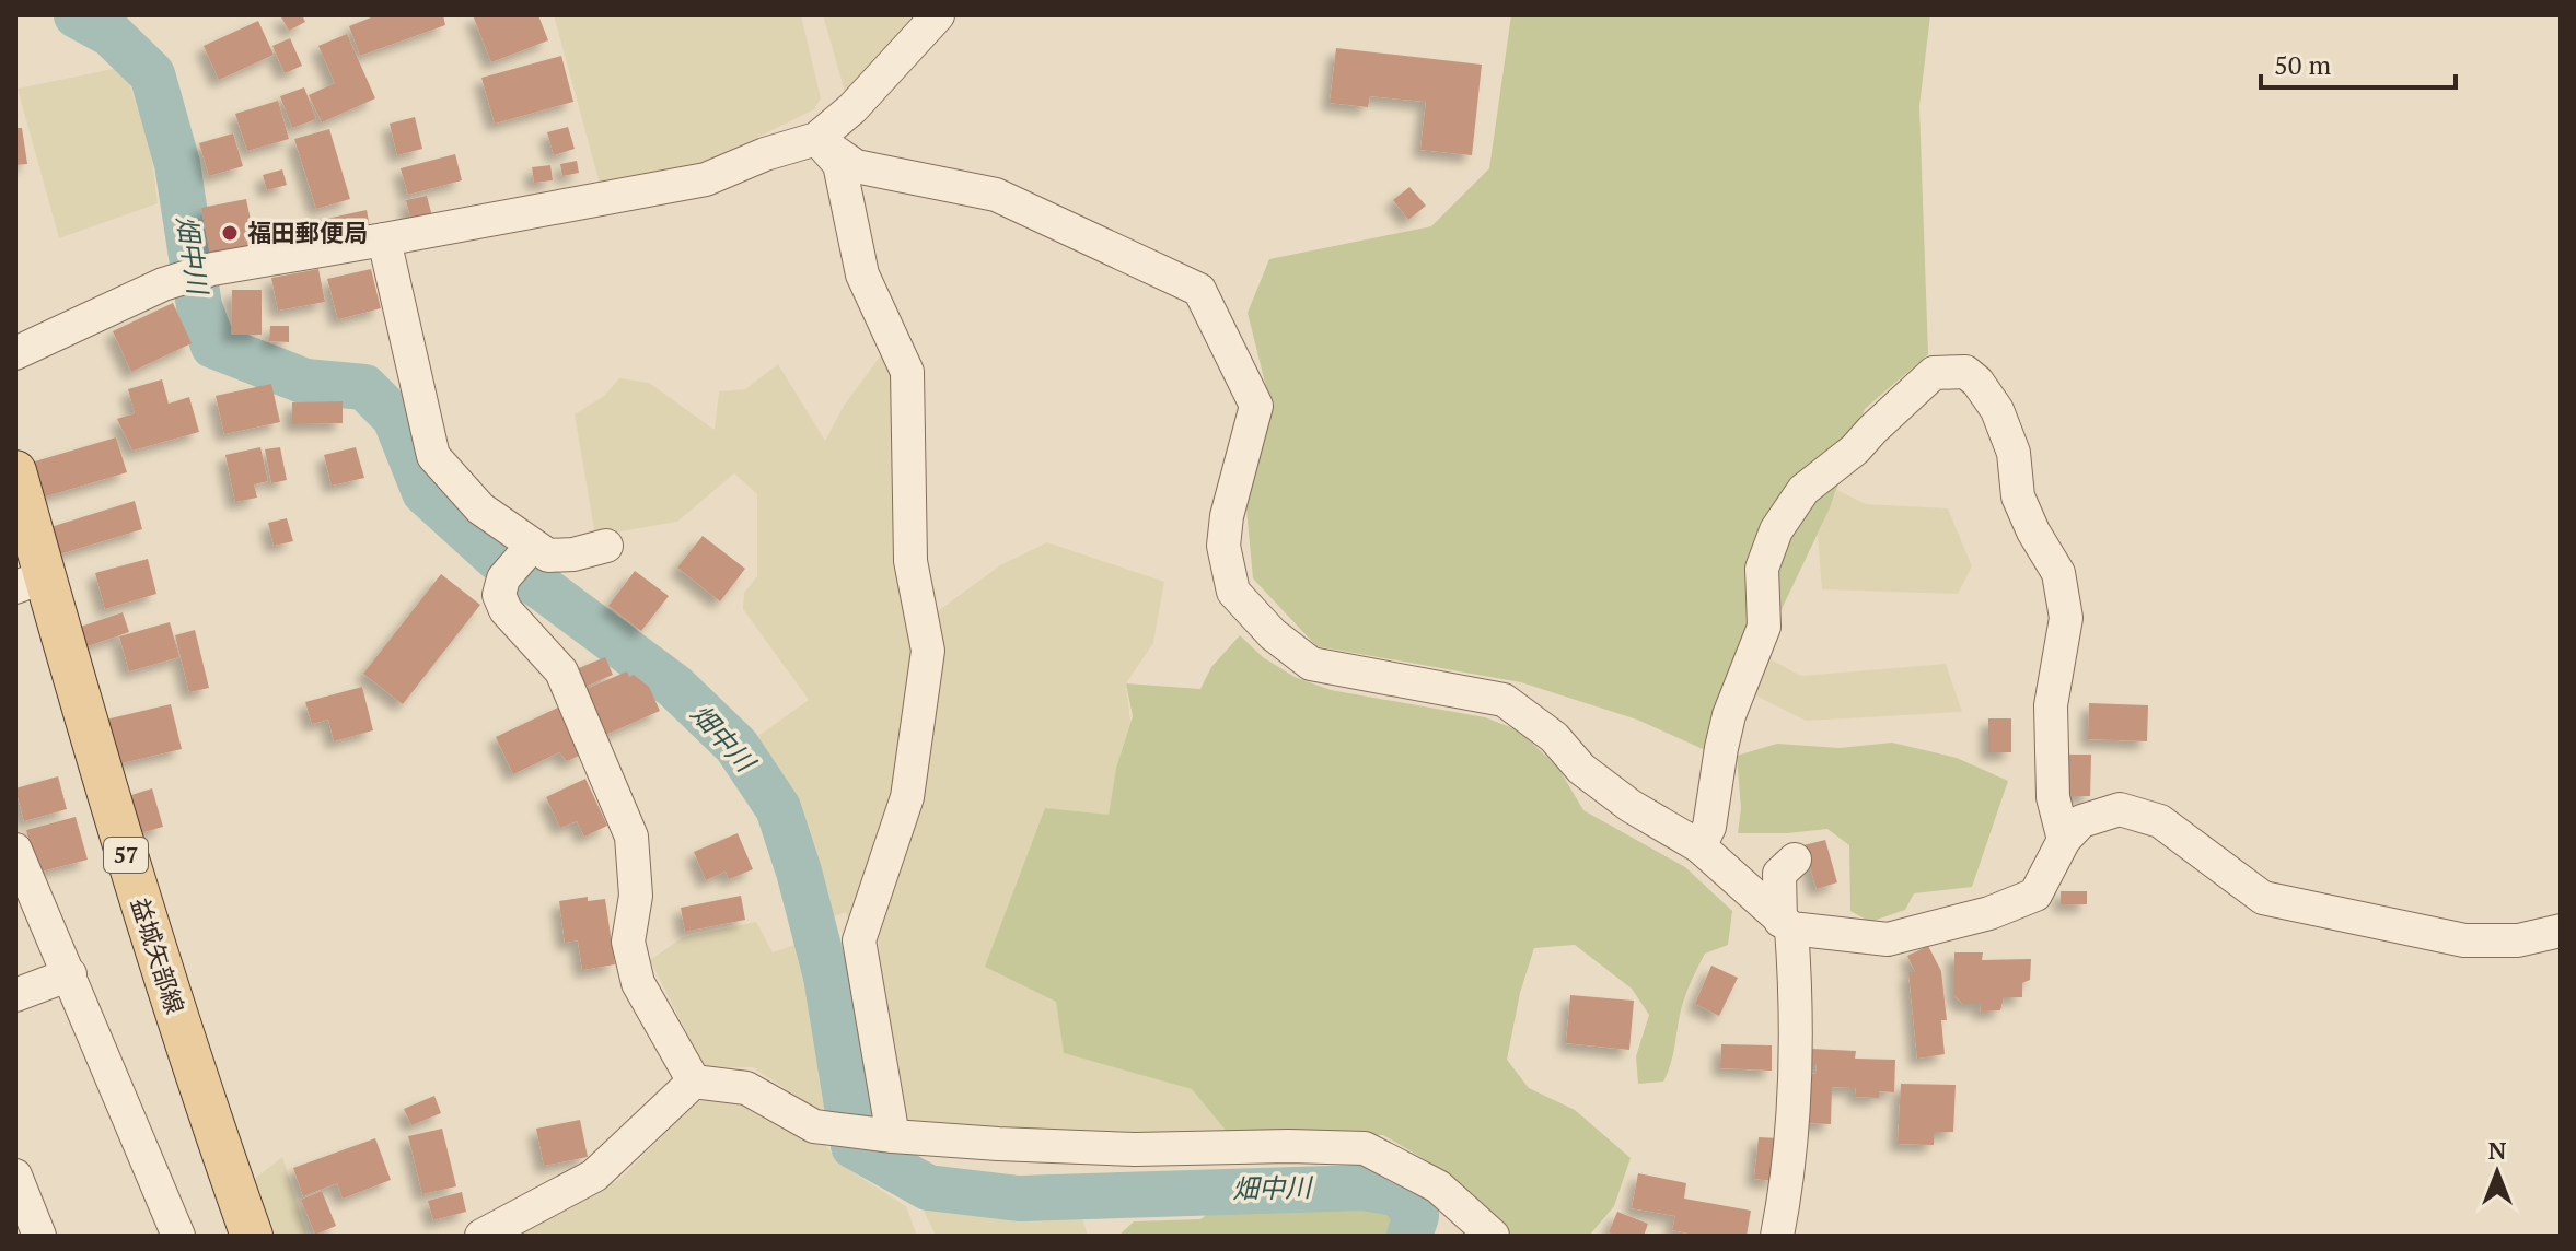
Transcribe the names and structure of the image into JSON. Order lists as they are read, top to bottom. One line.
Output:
{"streets":{"main road":["57","益城矢部線"]},"water":["畑中川"],"places":["福田郵便局"],"scale_bar":"50 m","north":"top"}
